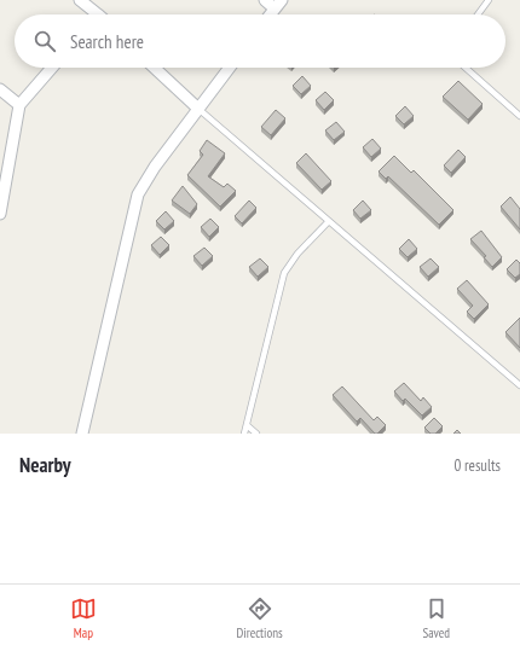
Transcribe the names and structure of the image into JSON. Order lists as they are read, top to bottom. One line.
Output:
{"page":{"search":"Search here","heading":["Nearby","0 results"],"nav":["Map","Directions","Saved"]}}
